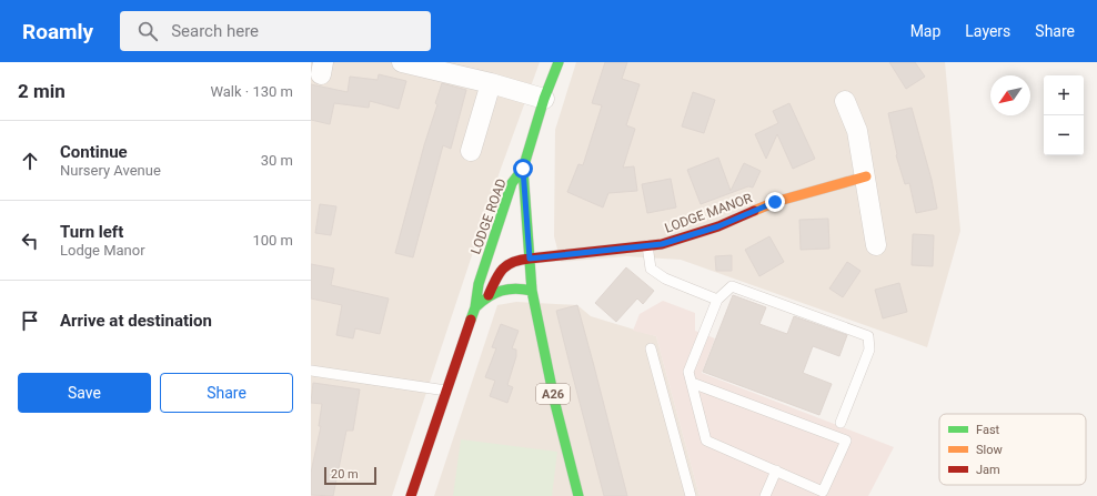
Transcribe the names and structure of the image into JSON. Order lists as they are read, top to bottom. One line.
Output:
{"streets":{"main road":["LODGE MANOR","LODGE ROAD","A26"]},"crossings":[["LODGE MANOR","LODGE ROAD"],["LODGE MANOR","A26"],["LODGE ROAD","A26"]],"legend":["Fast","Slow","Jam"],"scale_bar":"20 m","north":"bottom left","page":{"header":"Roamly","search":"Search here","nav":["Map","Layers","Share"],"heading":["2 min","Walk · 130 m"],"map_buttons":["+","−"],"list":[["Continue","Nursery Avenue","30 m"],["Turn left","Lodge Manor","100 m"],"Arrive at destination"],"buttons":["Save","Share"],"scale":"20 m"}}
